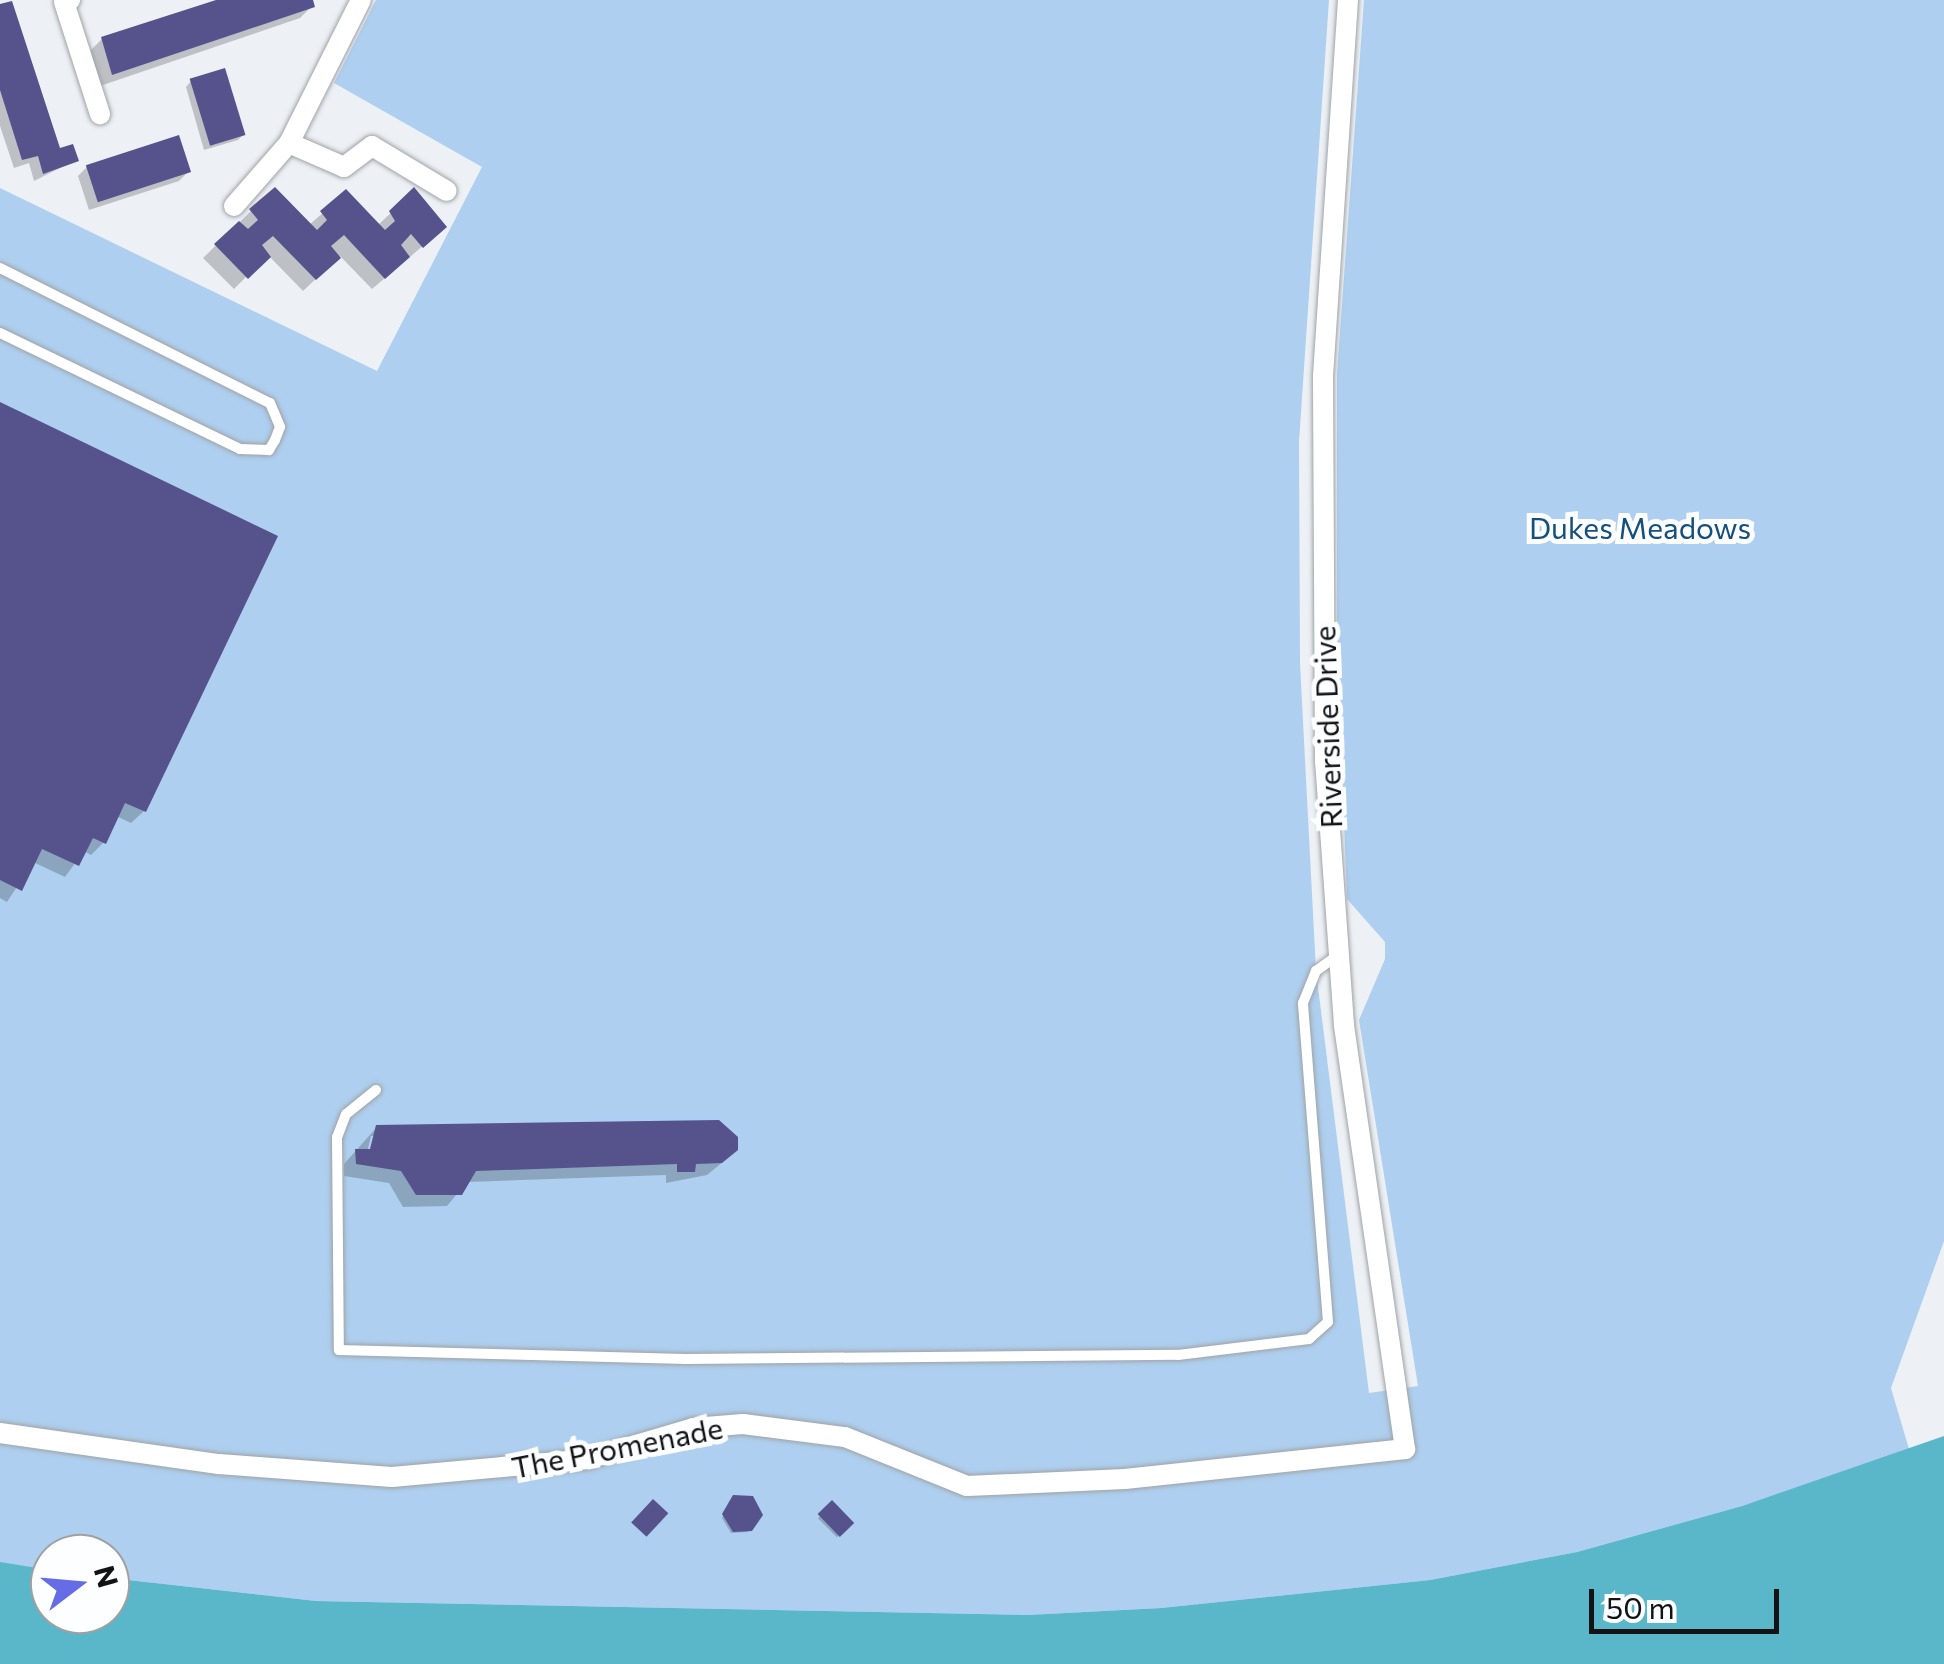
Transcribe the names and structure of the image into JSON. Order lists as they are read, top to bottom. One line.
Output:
{"streets":{"street":["Riverside Drive","The Promenade"]},"crossings":[["Riverside Drive","The Promenade"]],"parks":["Dukes Meadows"],"scale_bar":"50 m","north":"right"}
